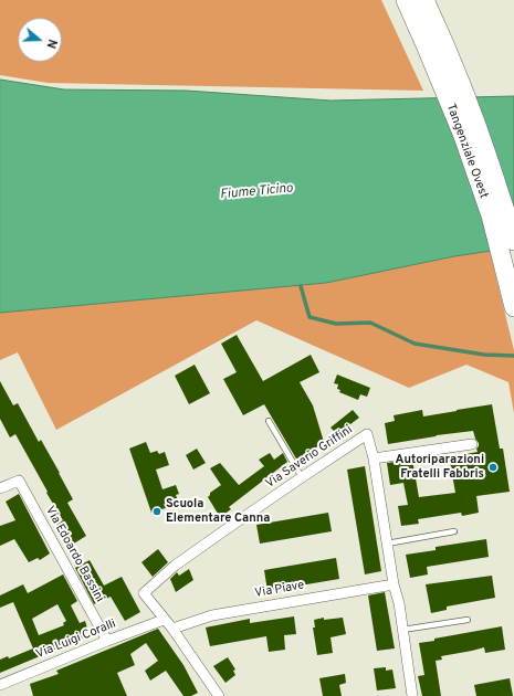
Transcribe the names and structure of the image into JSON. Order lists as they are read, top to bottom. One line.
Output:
{"streets":{"highway":["Tangenziale Ovest"],"street":["Via Saverio Griffini","Via Edoardo Bassini","Via Piave","Via Luigi Coralli"]},"crossings":[["Via Saverio Griffini","Via Piave"],["Via Saverio Griffini","Via Luigi Coralli"],["Via Edoardo Bassini","Via Luigi Coralli"]],"water":["Fiume Ticino"],"places":["Autoriparazioni Fratelli Fabbris","Scuola Elementare Canna"],"north":"right"}
